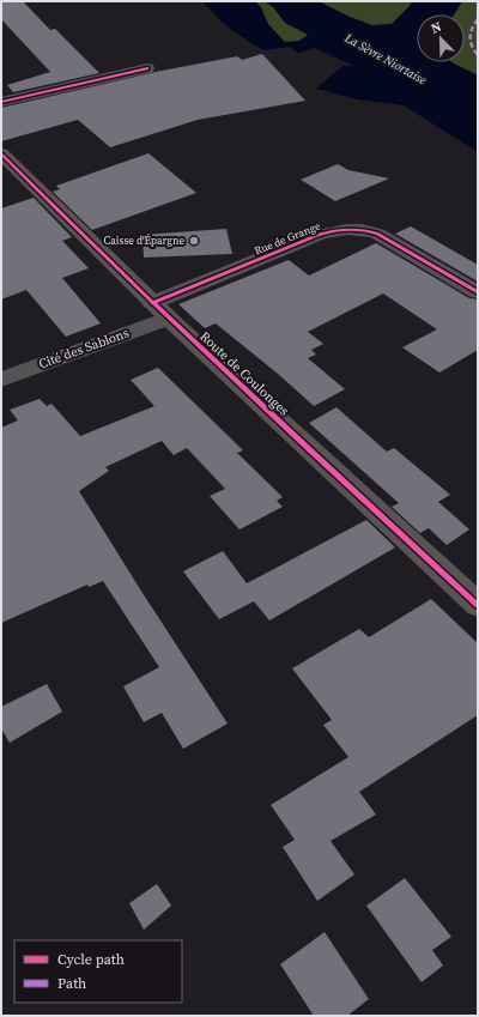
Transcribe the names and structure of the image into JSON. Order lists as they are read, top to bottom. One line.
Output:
{"streets":{"main road":["Route de Coulonges"],"street":["Rue de Grange","Cité des Sablons"]},"crossings":[["Rue de Grange","Cité des Sablons"],["Rue de Grange","Route de Coulonges"],["Cité des Sablons","Route de Coulonges"]],"water":["La Sèvre Niortaise"],"places":["Caisse d'Épargne"],"legend":["Cycle path","Path"],"north":"top left"}
